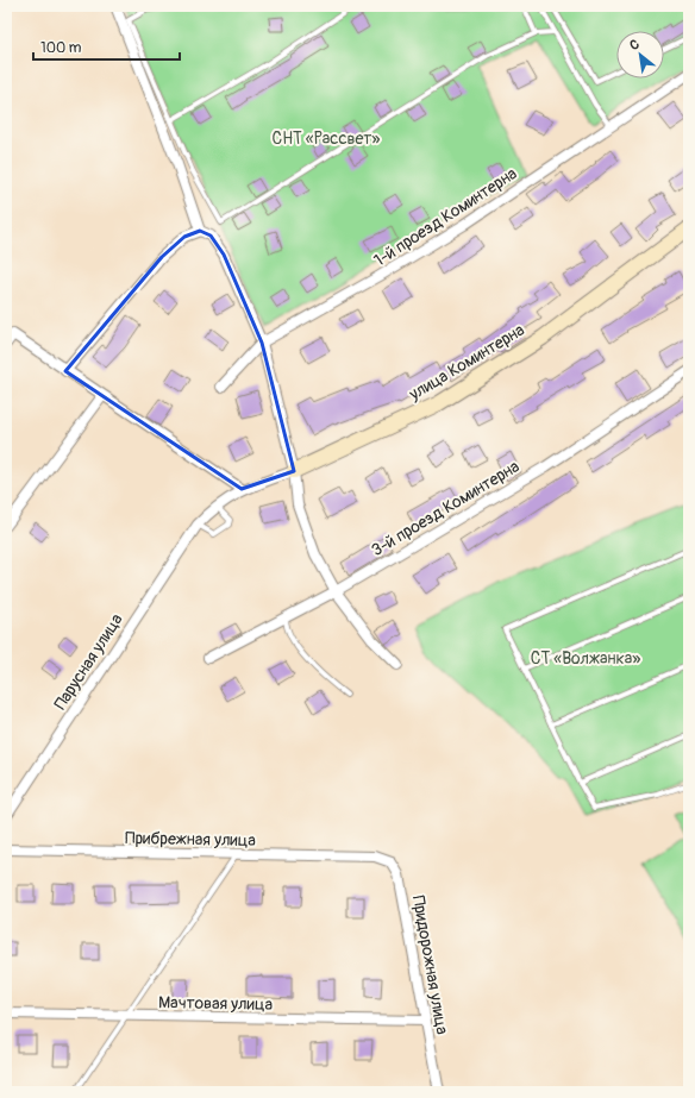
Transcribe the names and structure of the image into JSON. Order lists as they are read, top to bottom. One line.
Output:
{"streets":{"street":["1-й проезд Коминтерна","улица Коминтерна","3-й проезд Коминтерна","Парусная улица","Прибрежная улица","Придорожная улица","Мачтовая улица"]},"crossings":[["улица Коминтерна","Парусная улица"],["Прибрежная улица","Придорожная улица"],["Придорожная улица","Мачтовая улица"]],"parks":["СНТ «Рассвет»","СТ «Волжанка»"],"scale_bar":"100 m","north":"top left"}
